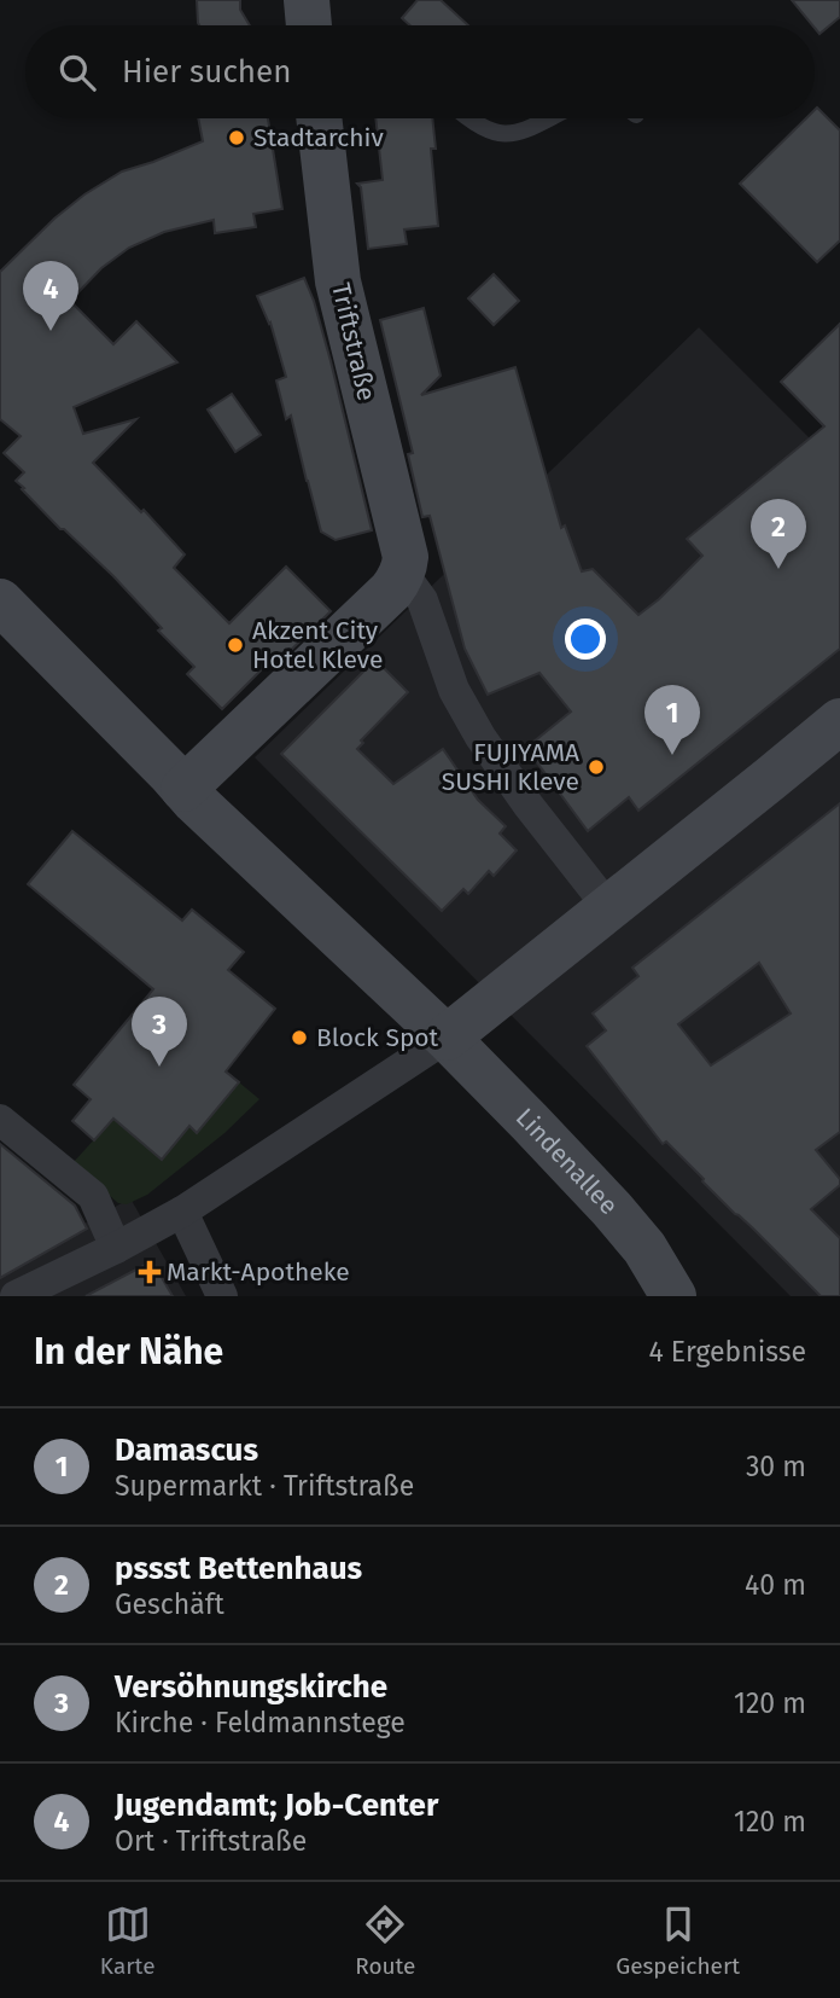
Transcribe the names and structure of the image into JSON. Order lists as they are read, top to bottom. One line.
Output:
{"streets":{"main road":["Triftstraße","Lindenallee"]},"places":{"other":["Stadtarchiv","Akzent City Hotel Kleve","FUJIYAMA SUSHI Kleve","Block Spot"],"health":["Markt-Apotheke"]},"page":{"search":"Hier suchen","pins":["4","2","1","3"],"heading":["In der Nähe","4 Ergebnisse"],"list":[{"mark":"1","name":"Damascus","note":"Supermarkt · Triftstraße","value":"30 m"},{"mark":"2","name":"pssst Bettenhaus","note":"Geschäft","value":"40 m"},{"mark":"3","name":"Versöhnungskirche","note":"Kirche · Feldmannstege","value":"120 m"},{"mark":"4","name":"Jugendamt; Job-Center","note":"Ort · Triftstraße","value":"120 m"}],"nav":["Karte","Route","Gespeichert"]}}
